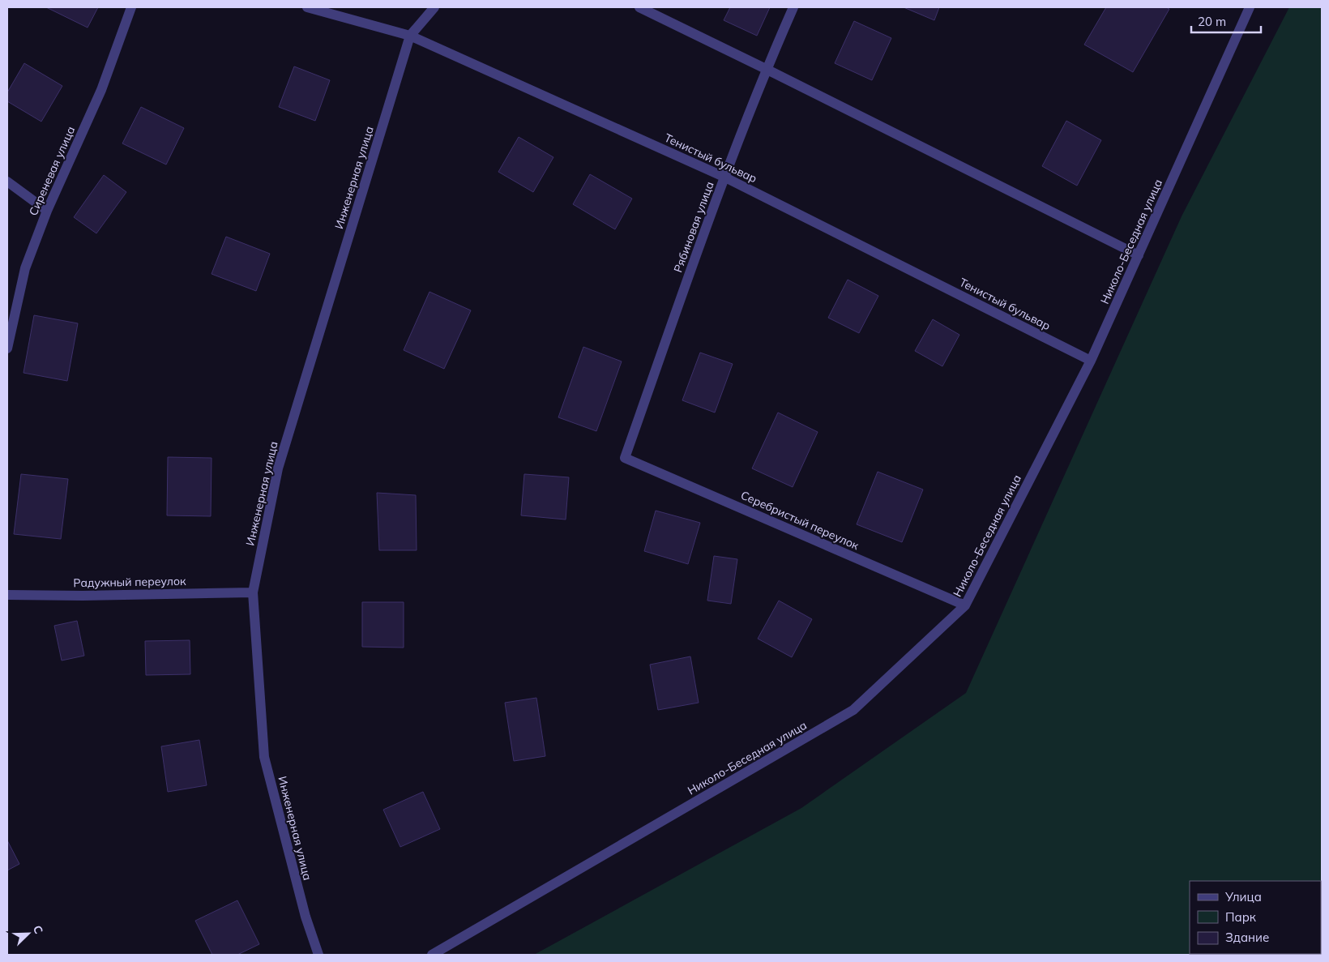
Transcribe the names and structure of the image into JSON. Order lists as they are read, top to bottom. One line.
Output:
{"streets":{"street":["Тенистый бульвар","Сиреневая улица","Инженерная улица","Рябиновая улица","Николо-Беседная улица","Серебристый переулок","Радужный переулок"]},"crossings":[["Тенистый бульвар","Инженерная улица"],["Тенистый бульвар","Рябиновая улица"],["Тенистый бульвар","Николо-Беседная улица"],["Инженерная улица","Радужный переулок"],["Рябиновая улица","Серебристый переулок"],["Николо-Беседная улица","Серебристый переулок"]],"legend":["Улица","Парк","Здание"],"scale_bar":"20 m","north":"top right"}
